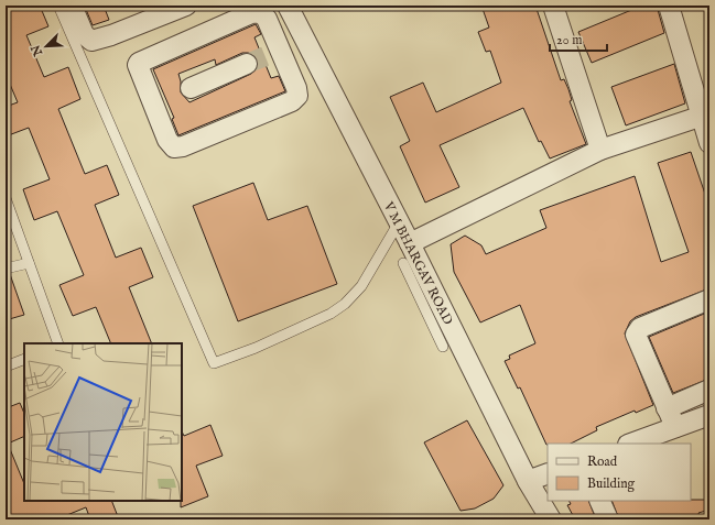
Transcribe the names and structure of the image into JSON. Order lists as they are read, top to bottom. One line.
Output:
{"streets":{"street":["V M BHARGAV ROAD"]},"legend":["Road","Building"],"scale_bar":"20 m","north":"bottom left"}
